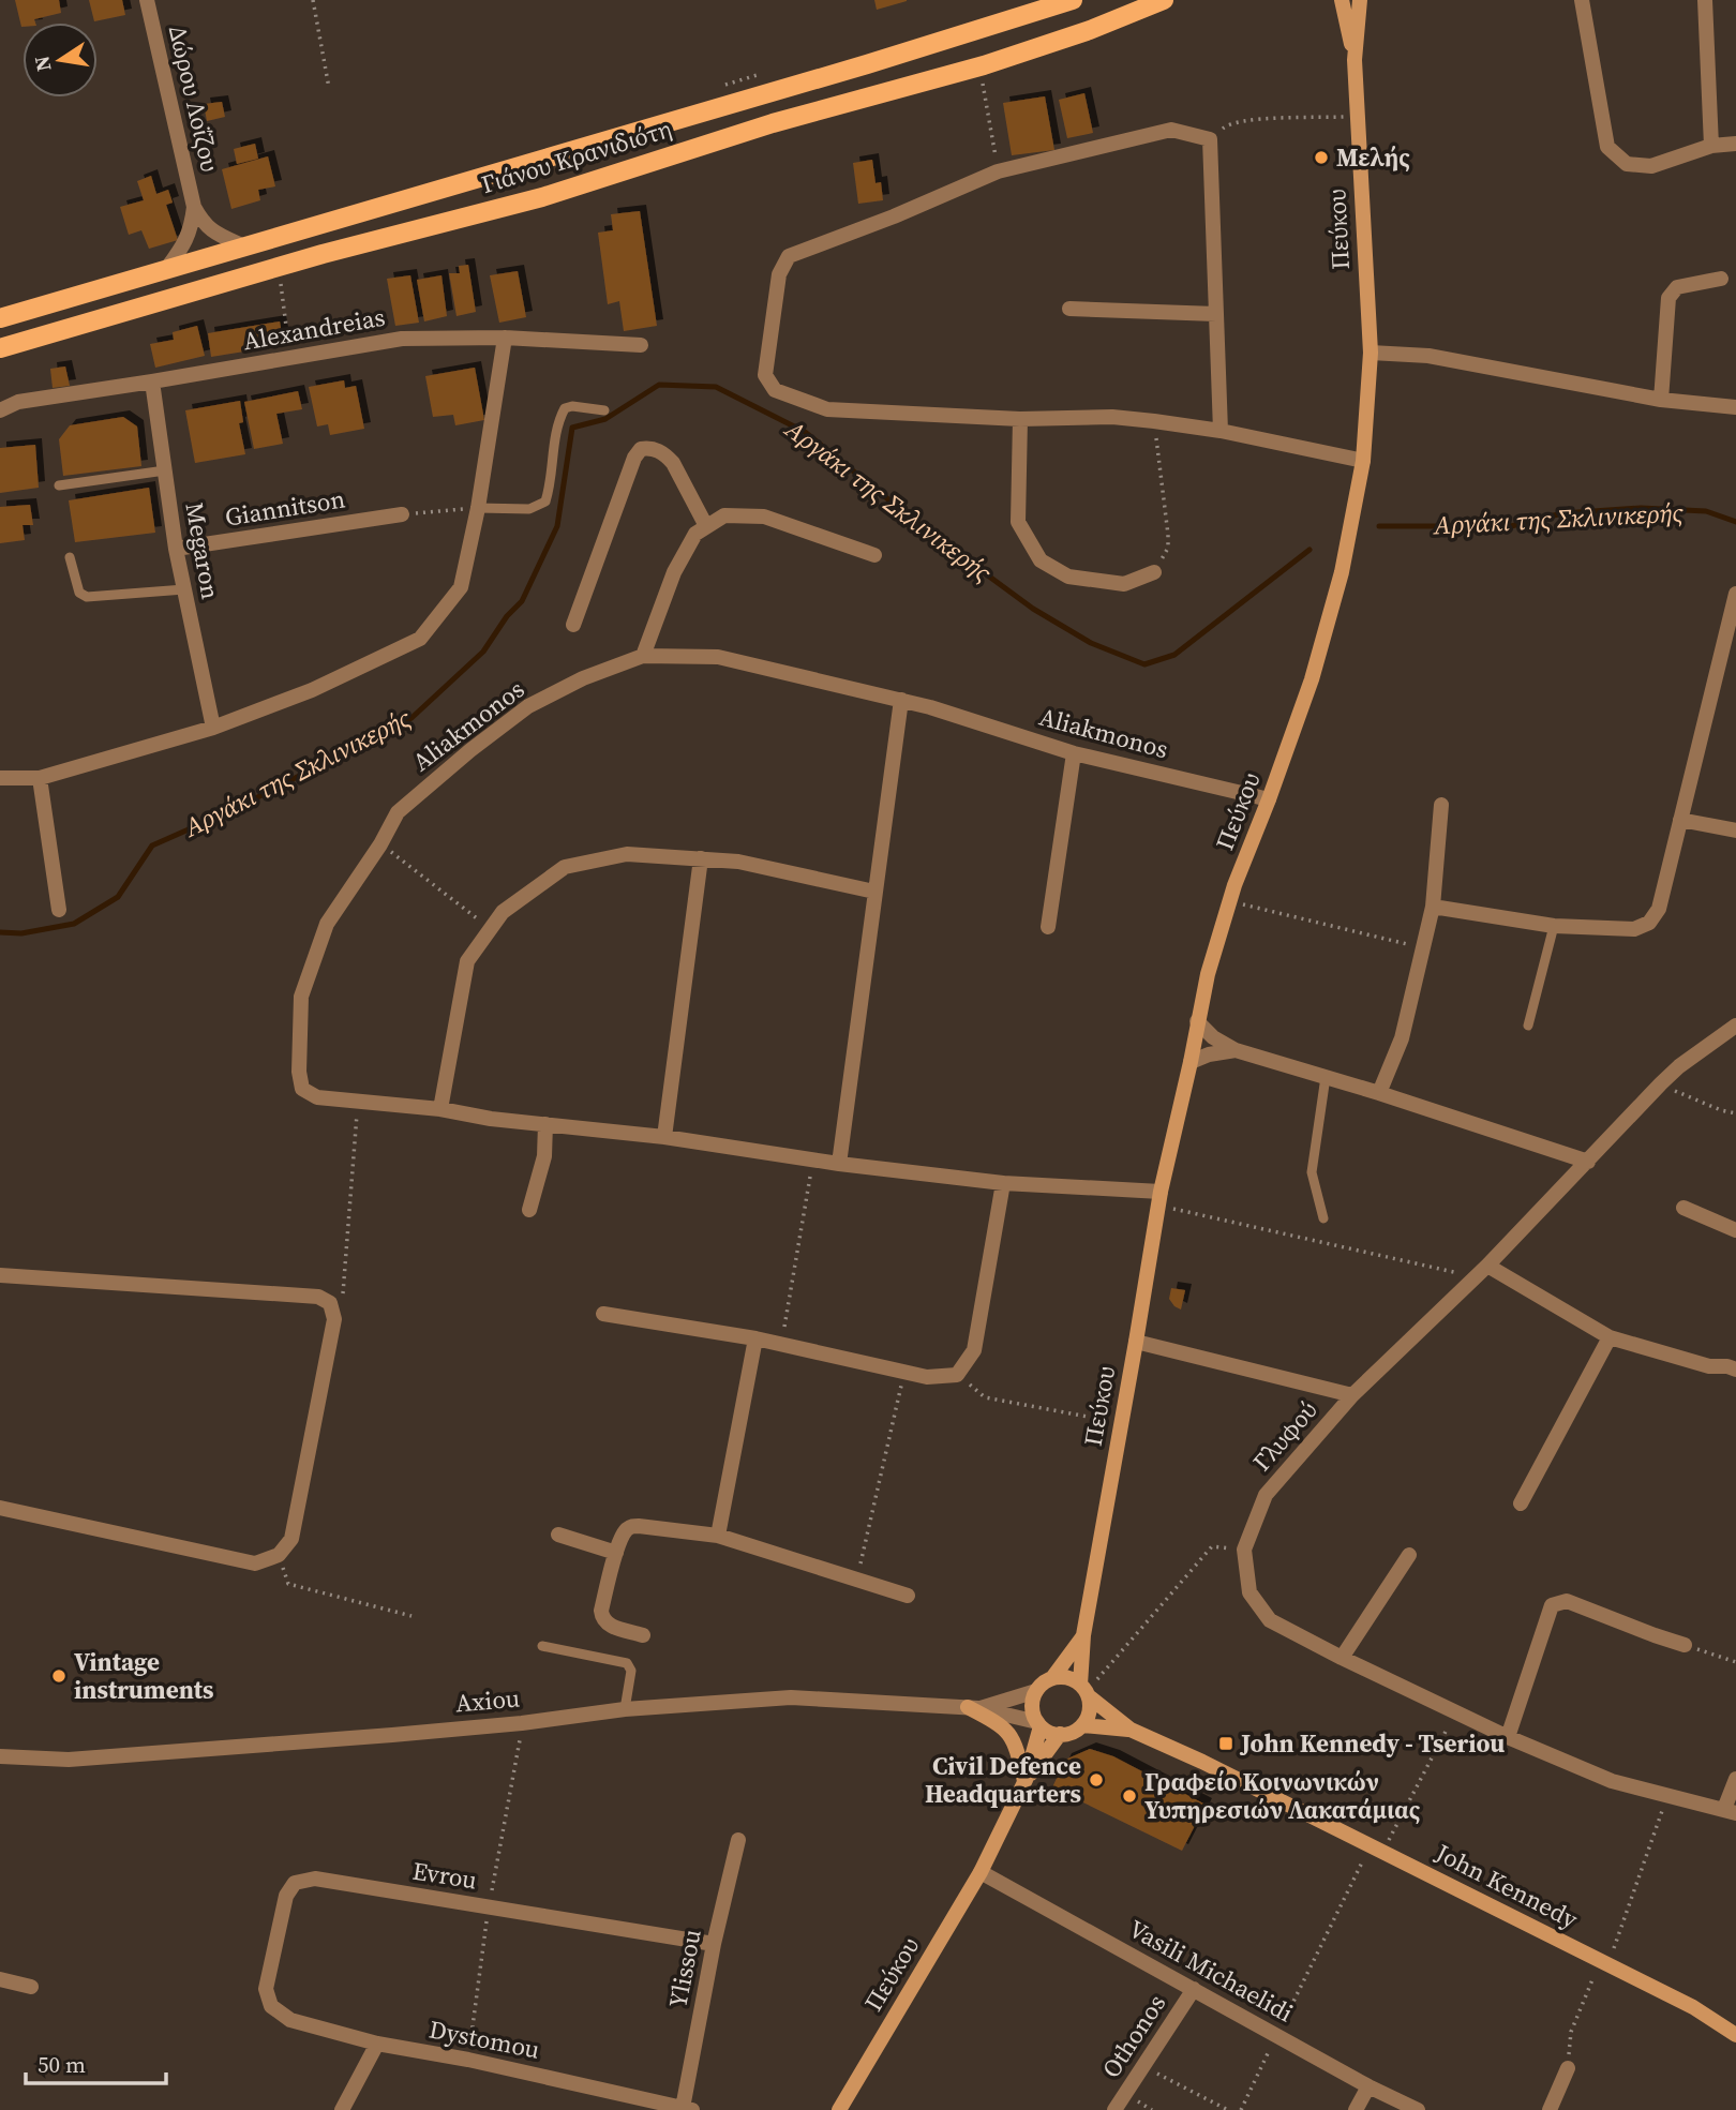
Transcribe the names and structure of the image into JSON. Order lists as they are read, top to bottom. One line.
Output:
{"streets":{"main road":["Γιάνου Κρανιδιότη","Πεύκου","John Kennedy"],"street":["Δώρου Λοΐζου","Alexandreias","Giannitson","Megaron","Aliakmonos","Γλυφού","Axiou","Evrou","Ylissou","Vasili Michaelidi","Othonos","Dystomou"]},"crossings":[["Δώρου Λοΐζου","Γιάνου Κρανιδιότη"],["Πεύκου","Aliakmonos"],["Πεύκου","Axiou"],["Πεύκου","Vasili Michaelidi"],["Alexandreias","Megaron"],["Giannitson","Megaron"],["Evrou","Ylissou"],["Evrou","Dystomou"],["Ylissou","Dystomou"],["Vasili Michaelidi","Othonos"]],"water":["Αργάκι της Σκλινικερής"],"places":{"other":["Μελής","Vintage instruments","Civil Defence Headquarters","Γραφείο Κοινωνικών Υυπηρεσιών Λακατάμιας"],"transit":["John Kennedy - Tseriou"]},"scale_bar":"50 m","north":"left"}
